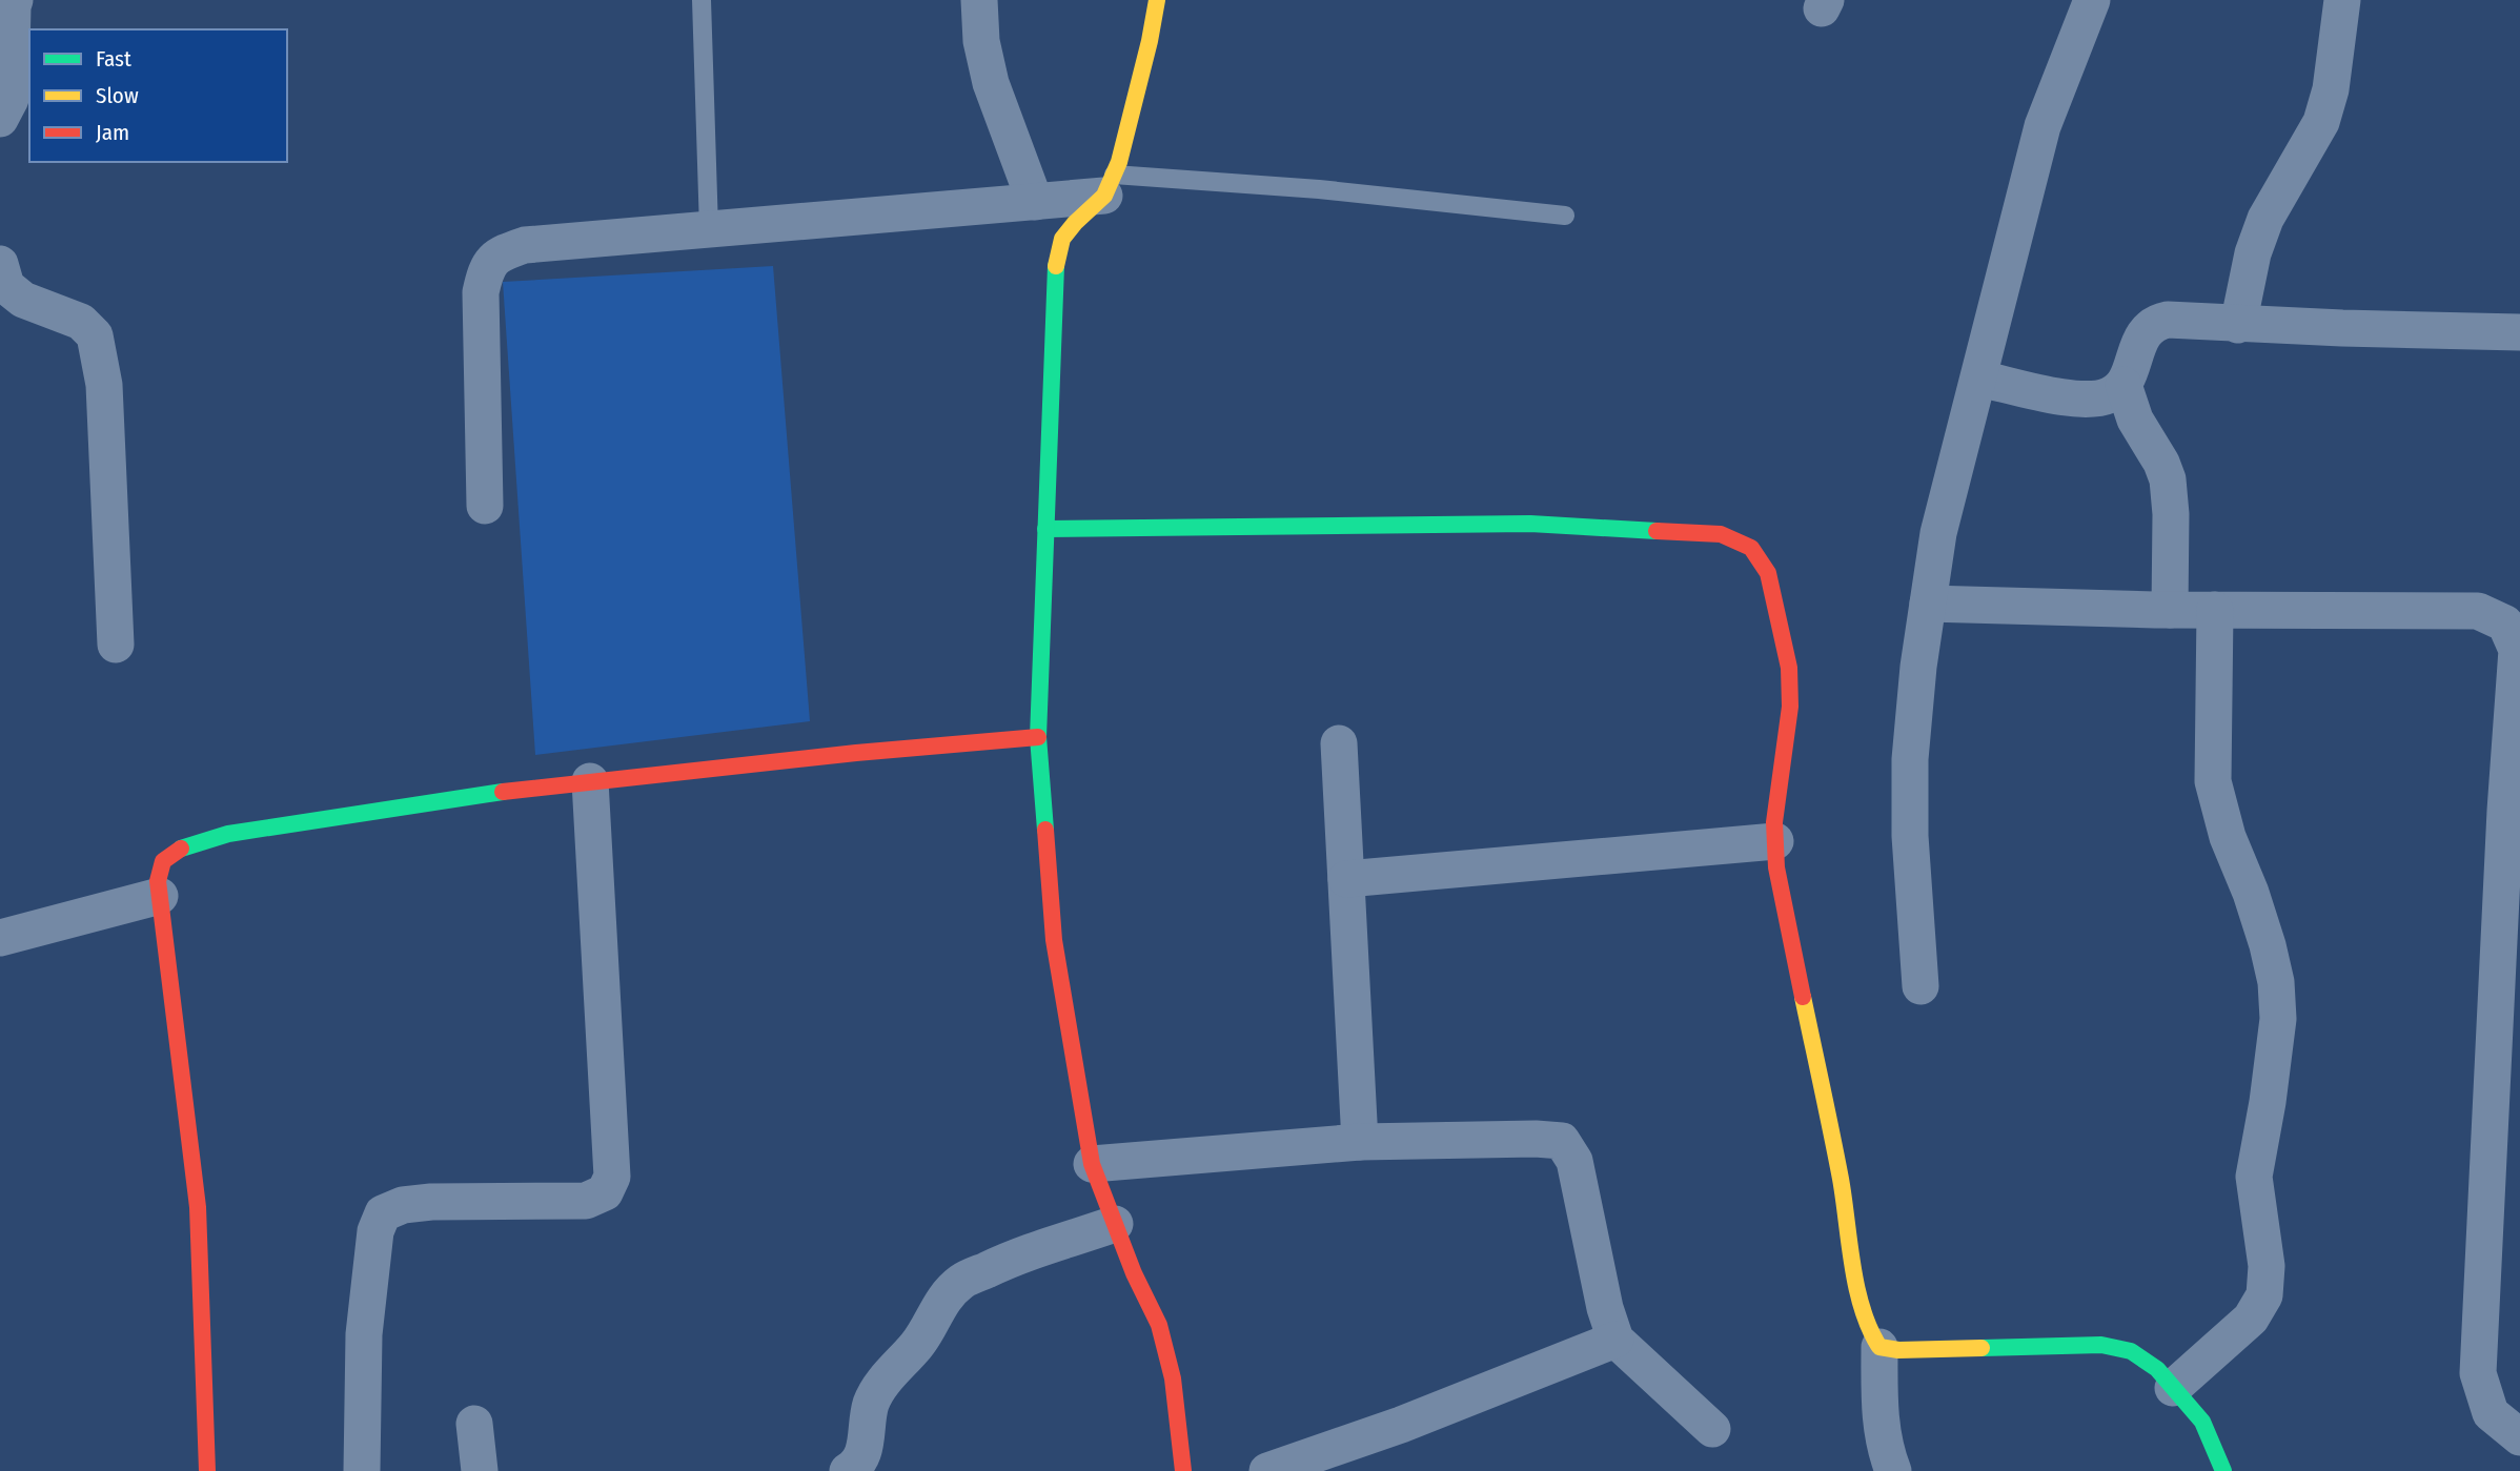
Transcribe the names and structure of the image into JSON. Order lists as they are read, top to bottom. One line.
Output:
{"legend":["Fast","Slow","Jam"]}
